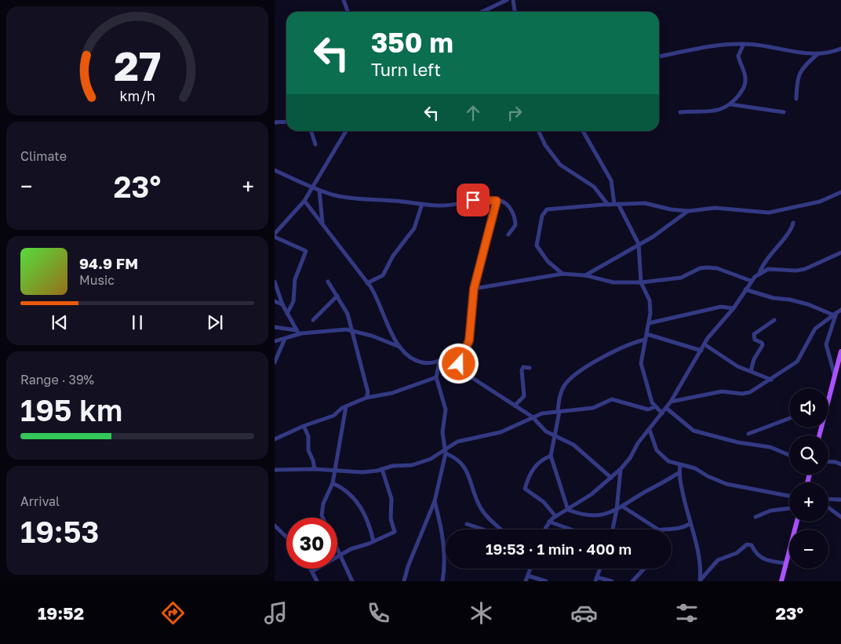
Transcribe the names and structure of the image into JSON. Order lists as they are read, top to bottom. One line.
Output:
{"page":{"turn":["350 m","Turn left"],"tile":["Climate",["Range · 39%","195 km"],["Arrival","19:53"]],"heat":["−","23°","+"],"song":["94.9 FM","Music"],"map_buttons":["+","−"],"limit":"30","trip":"19:53 · 1 min · 400 m","tabs":["19:52","23°"],"gauge":["27","km/h"]}}
